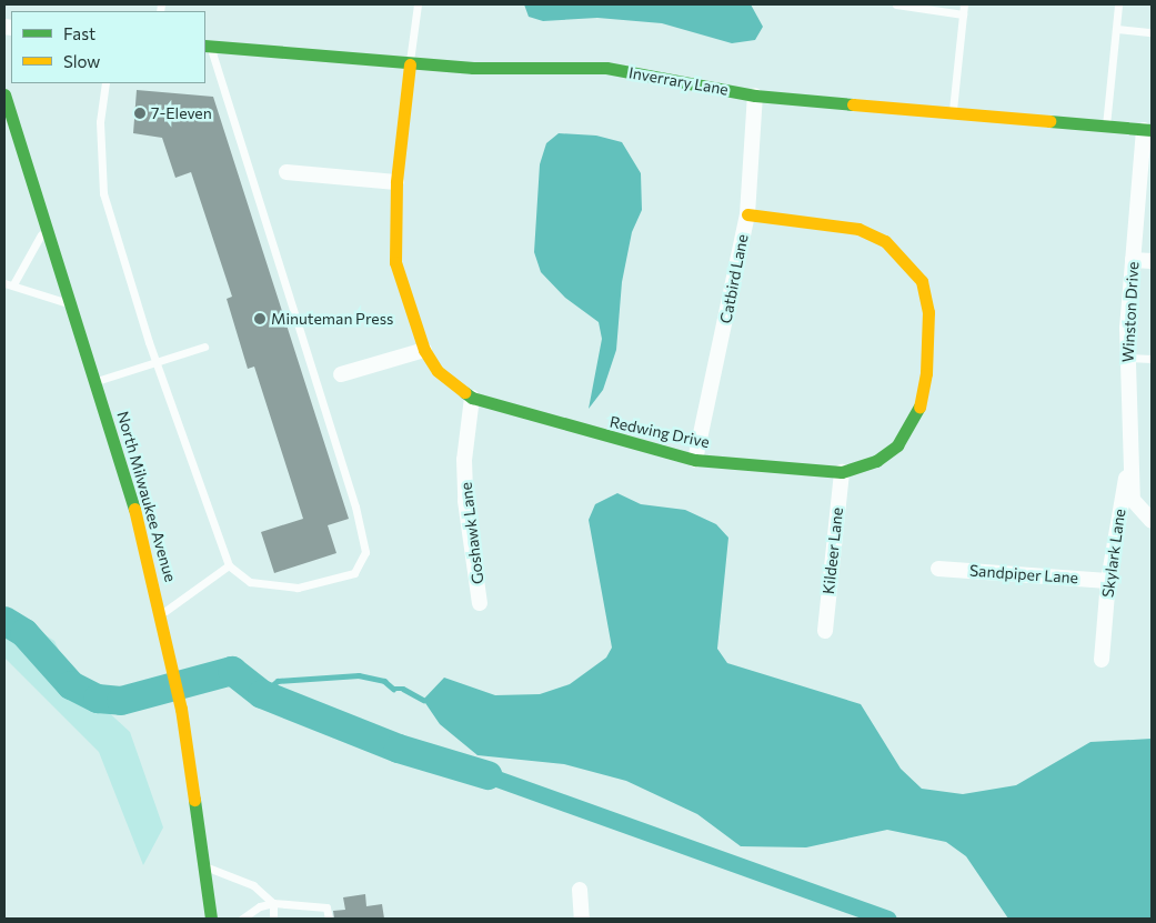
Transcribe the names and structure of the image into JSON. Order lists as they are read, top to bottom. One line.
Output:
{"streets":{"street":["Inverrary Lane","Catbird Lane","Winston Drive","Redwing Drive","North Milwaukee Avenue","Goshawk Lane","Kildeer Lane","Skylark Lane","Sandpiper Lane"]},"crossings":[["Inverrary Lane","Catbird Lane"],["Inverrary Lane","Winston Drive"],["Inverrary Lane","Redwing Drive"],["Catbird Lane","Redwing Drive"],["Winston Drive","Skylark Lane"],["Redwing Drive","Goshawk Lane"],["Redwing Drive","Kildeer Lane"],["Skylark Lane","Sandpiper Lane"]],"places":["7-Eleven","Minuteman Press"],"legend":["Fast","Slow"]}
